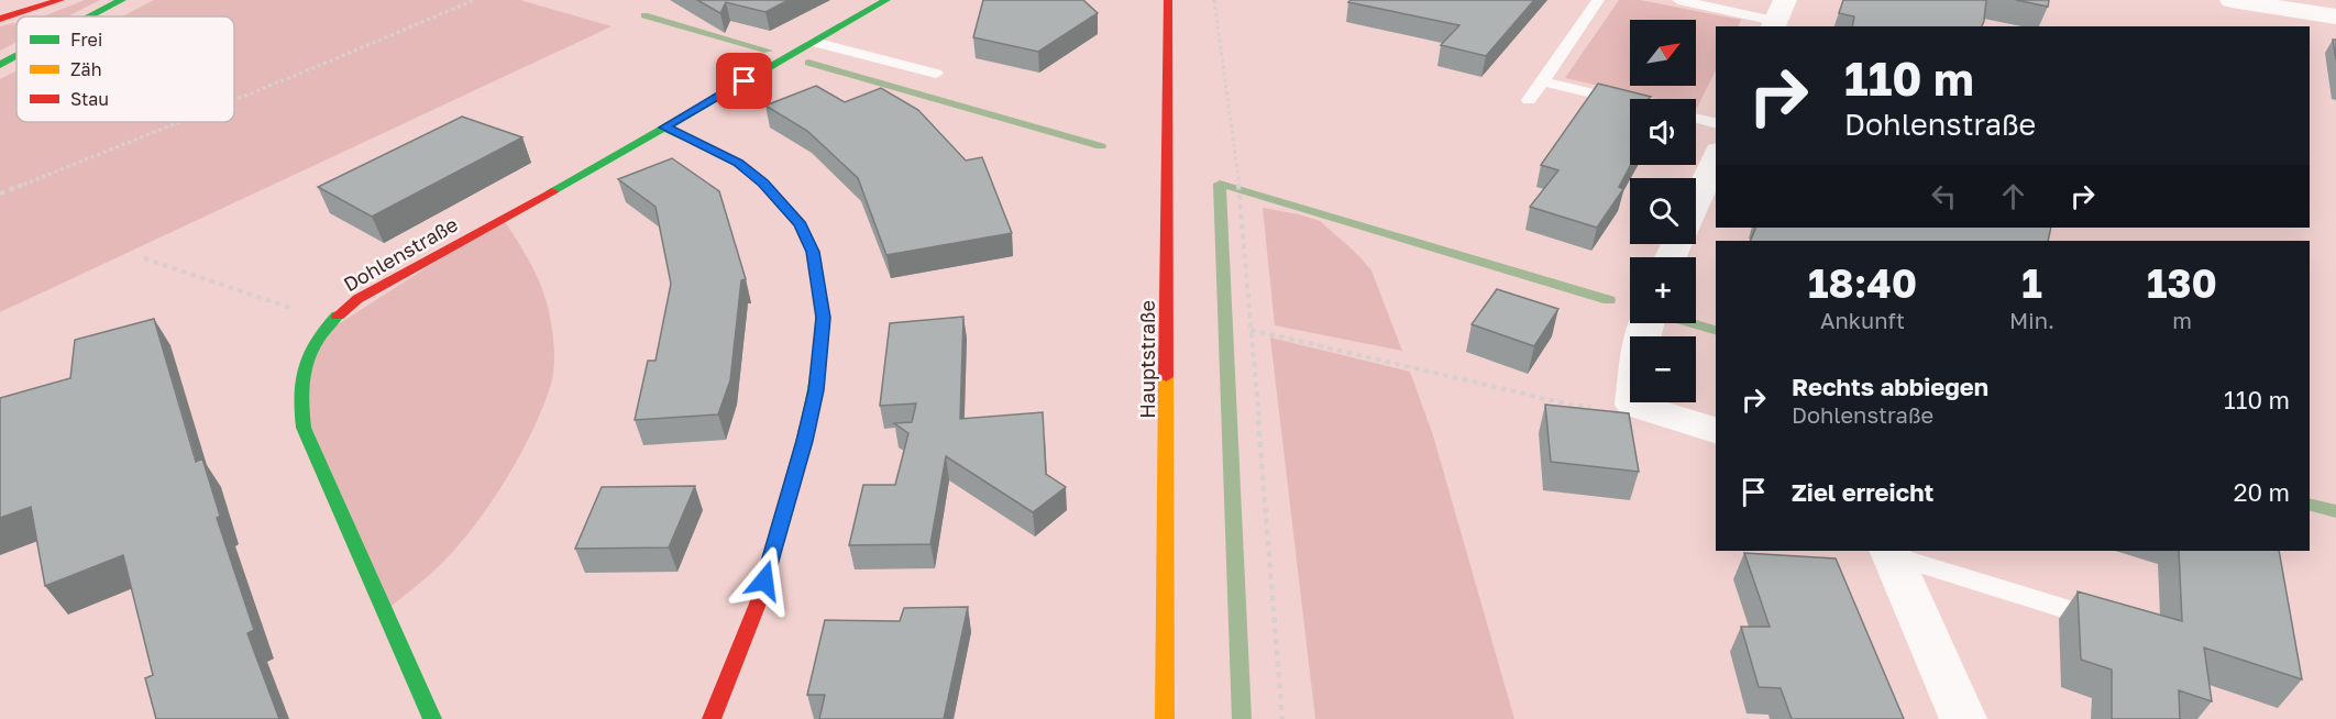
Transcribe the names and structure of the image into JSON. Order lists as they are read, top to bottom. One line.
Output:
{"streets":{"street":["Dohlenstraße","Hauptstraße"]},"legend":["Frei","Zäh","Stau"],"north":"top right","page":{"map_buttons":["+","−"],"turn":["110 m","Dohlenstraße"],"eta":["18:40","Ankunft","1","Min.","130","m"],"list":[{"name":"Rechts abbiegen","note":"Dohlenstraße","value":"110 m"},{"name":"Ziel erreicht","value":"20 m"}]}}
